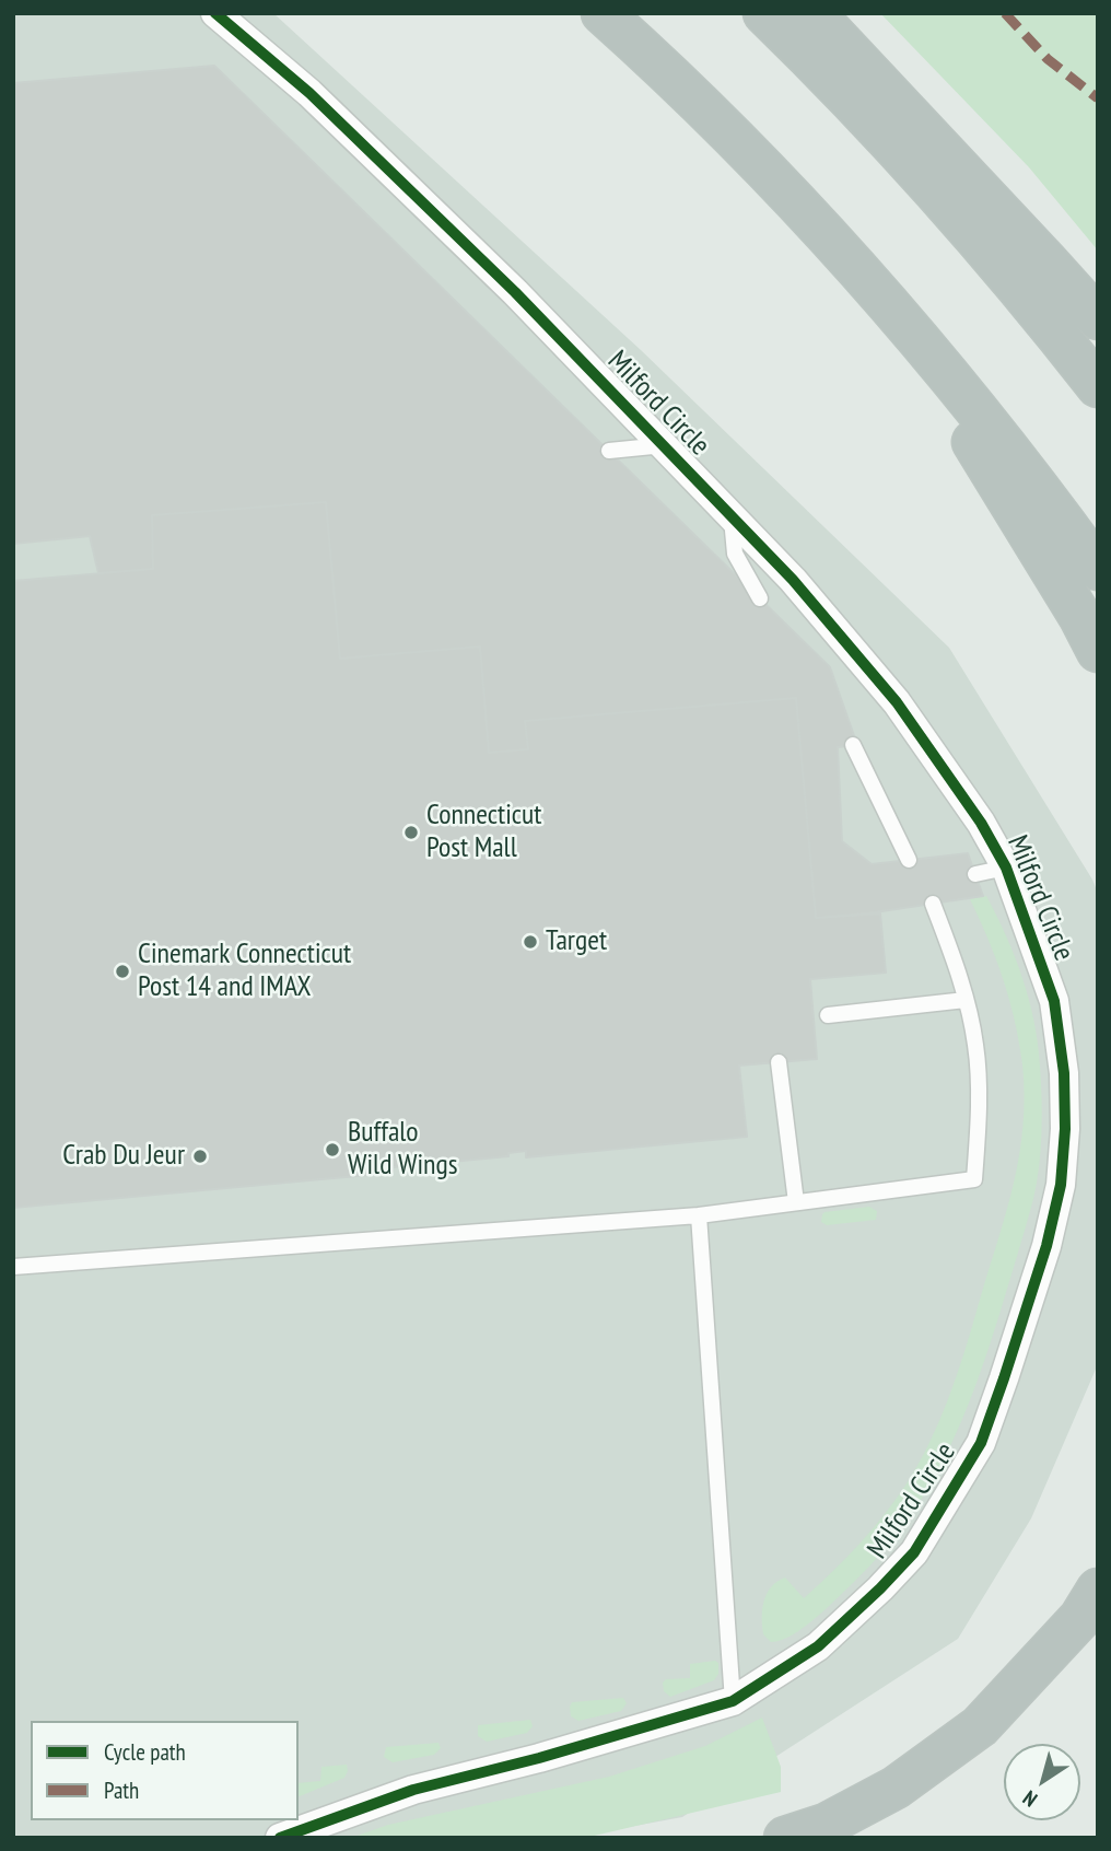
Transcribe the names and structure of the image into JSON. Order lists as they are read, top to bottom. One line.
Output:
{"streets":{"street":["Milford Circle"]},"places":["Connecticut Post Mall","Target","Cinemark Connecticut Post 14 and IMAX","Buffalo Wild Wings","Crab Du Jeur"],"legend":["Cycle path","Path"],"north":"bottom left"}
